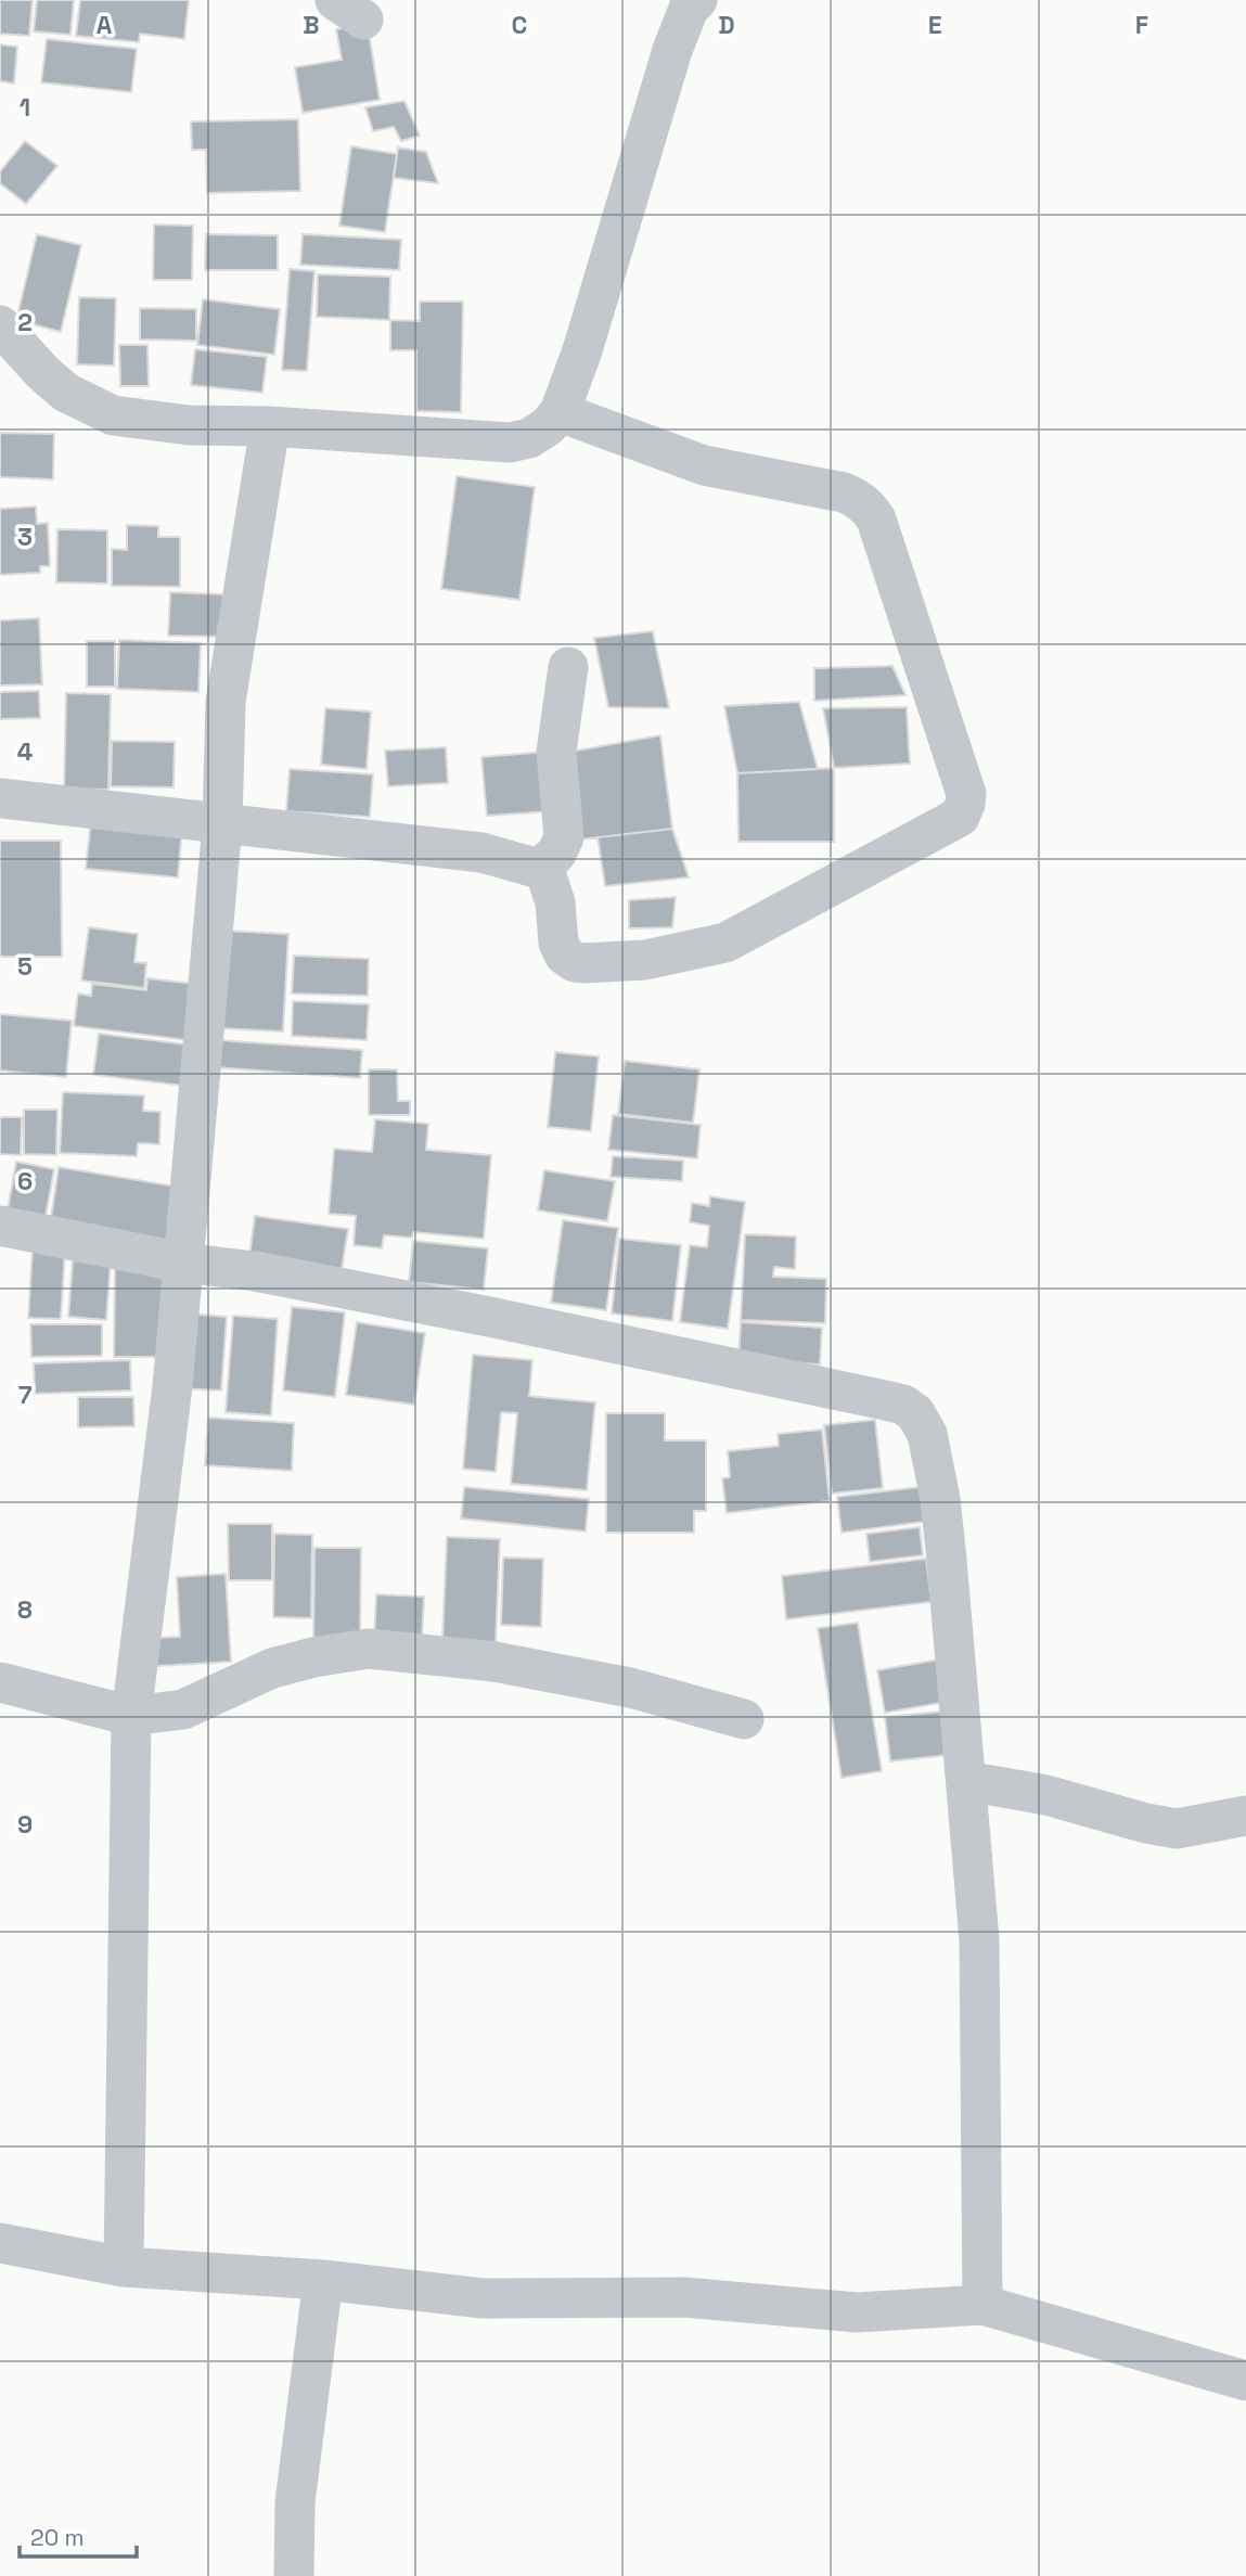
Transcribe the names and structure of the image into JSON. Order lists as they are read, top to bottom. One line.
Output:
{"scale_bar":"20 m","grid":{"columns":["A","B","C","D","E","F"],"rows":["1","2","3","4","5","6","7","8","9"]}}
